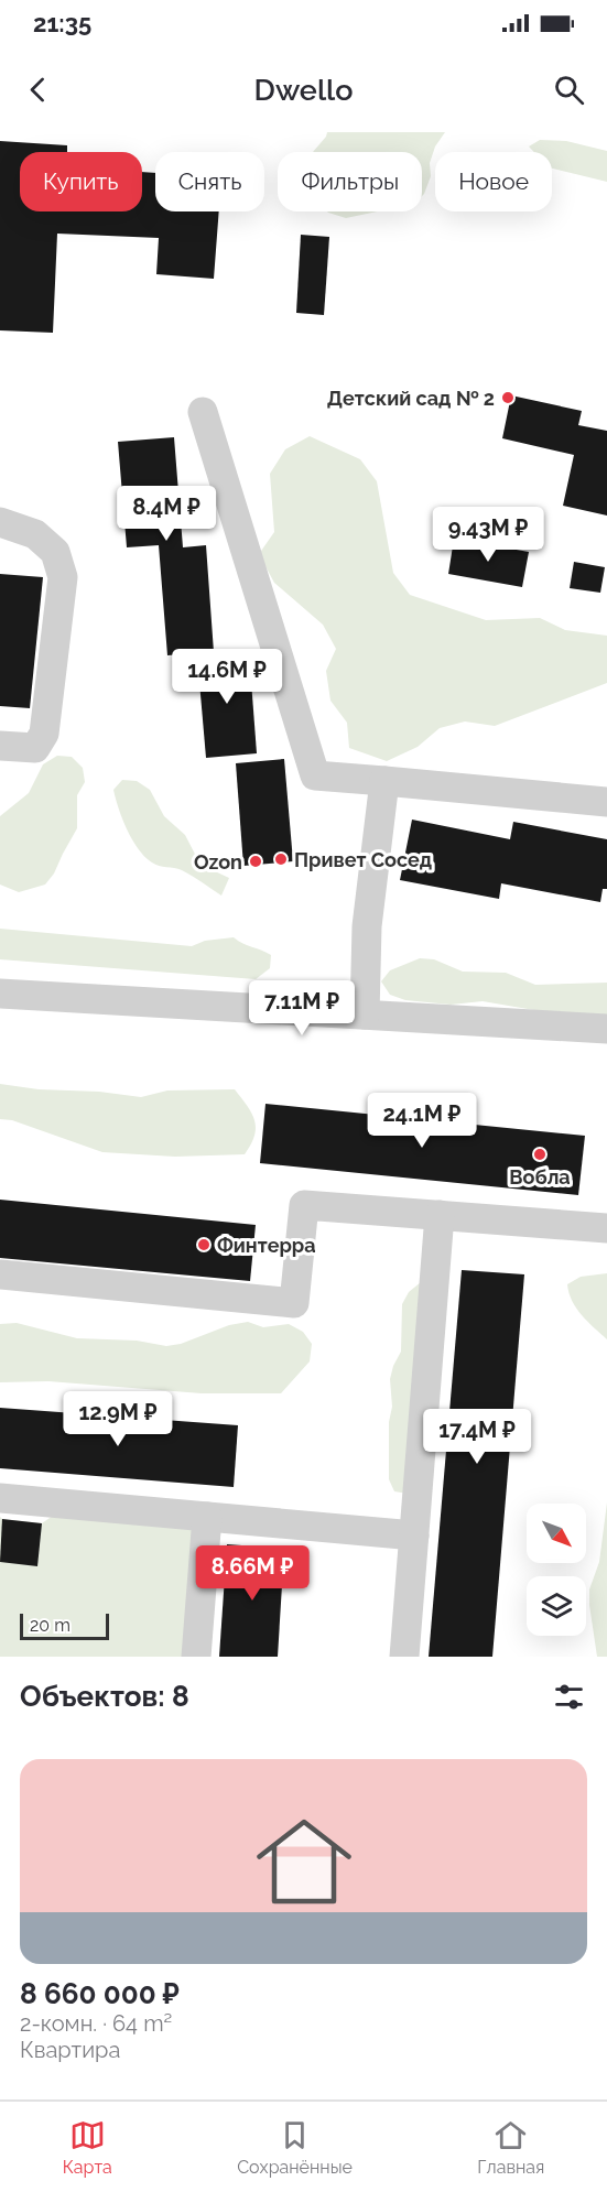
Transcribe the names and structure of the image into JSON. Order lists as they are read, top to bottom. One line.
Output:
{"places":["Детский сад № 2","Привет Сосед","Ozon","Вобла","Финтерра"],"scale_bar":"20 m","north":"bottom right","page":{"status":"21:35","header":"Dwello","chip":["Купить","Снять","Фильтры","Новое"],"price":["8.4M ₽","9.43M ₽","14.6M ₽","7.11M ₽","24.1M ₽","12.9M ₽","17.4M ₽","8.66M ₽"],"scale":"20 m","heading":"Объектов: 8","list":[{"name":"8 660 000 ₽","note":"2-комн. · 64 m² · Квартира"}],"tabs":["Карта","Сохранённые","Главная"]}}
